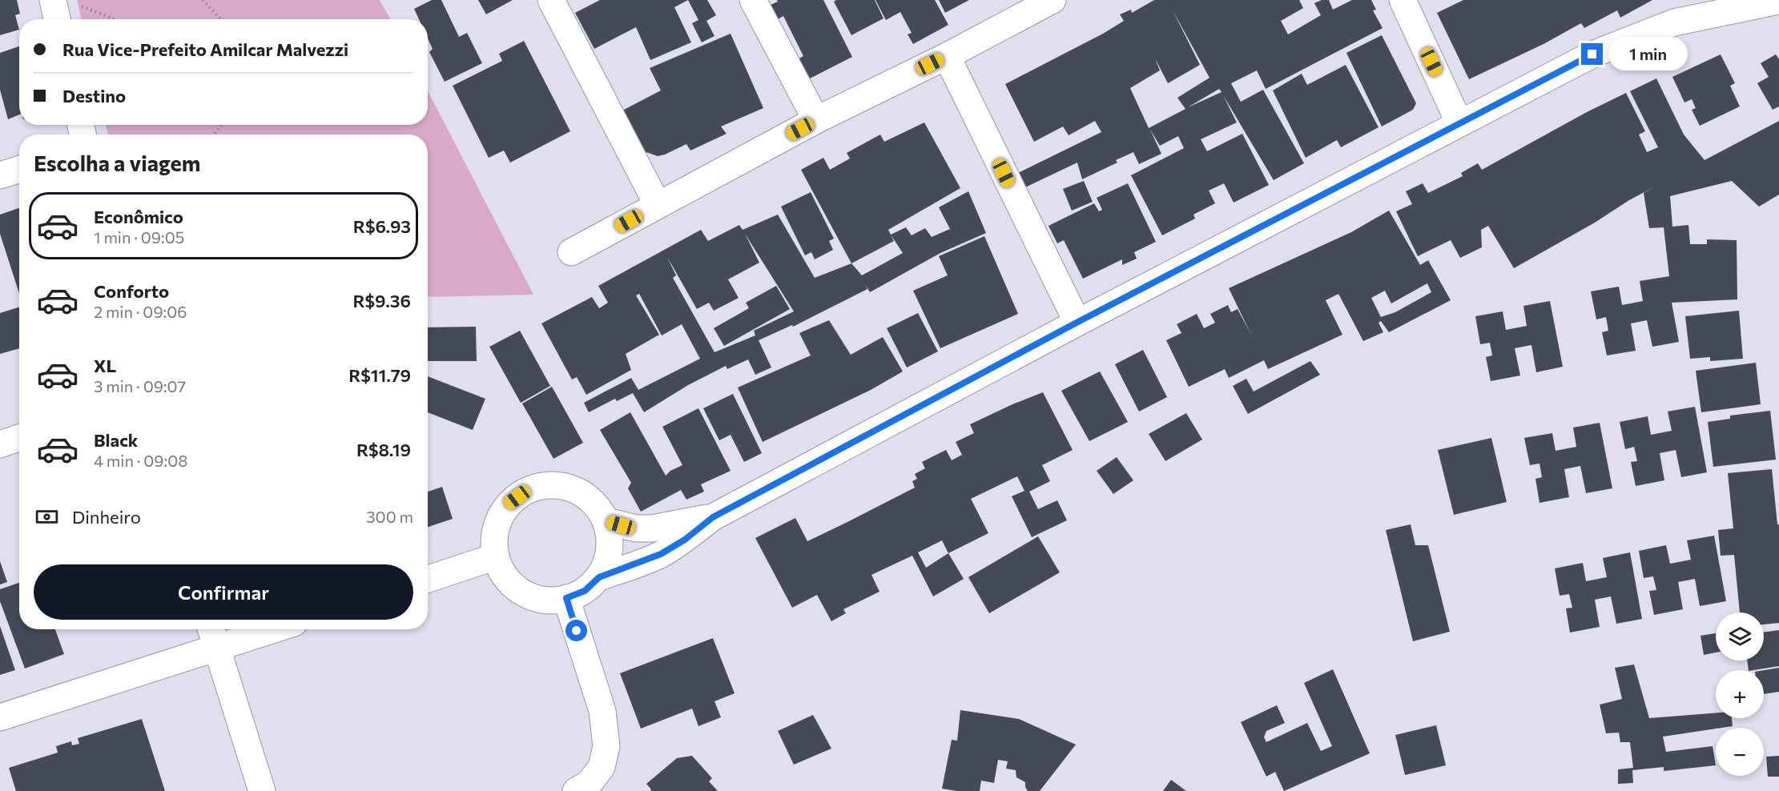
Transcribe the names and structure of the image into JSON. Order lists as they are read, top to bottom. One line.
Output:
{"page":{"banner":["Rua Vice-Prefeito Amilcar Malvezzi","Destino"],"bubble":"1 min","heading":"Escolha a viagem","list":[{"name":"Econômico","note":"1 min · 09:05","value":"R$6.93"},{"name":"Conforto","note":"2 min · 09:06","value":"R$9.36"},{"name":"XL","note":"3 min · 09:07","value":"R$11.79"},{"name":"Black","note":"4 min · 09:08","value":"R$8.19"}],"pay":["Dinheiro","300 m"],"buttons":"Confirmar","map_buttons":["+","−"]}}
